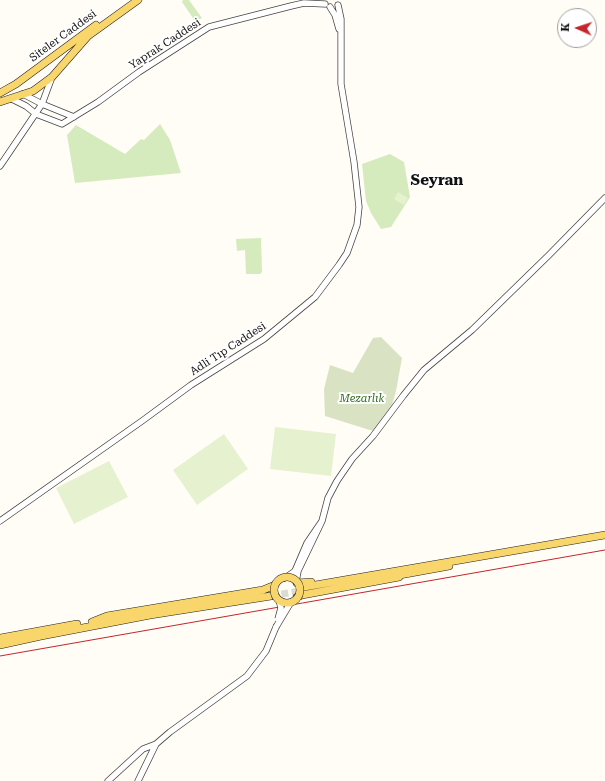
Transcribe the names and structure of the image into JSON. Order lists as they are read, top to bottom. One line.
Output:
{"streets":{"main road":["Siteler Caddesi"],"street":["Yaprak Caddesi","Adli Tıp Caddesi"]},"crossings":[["Siteler Caddesi","Yaprak Caddesi"],["Yaprak Caddesi","Adli Tıp Caddesi"]],"districts":["Seyran"],"parks":["Mezarlık"],"north":"left"}
